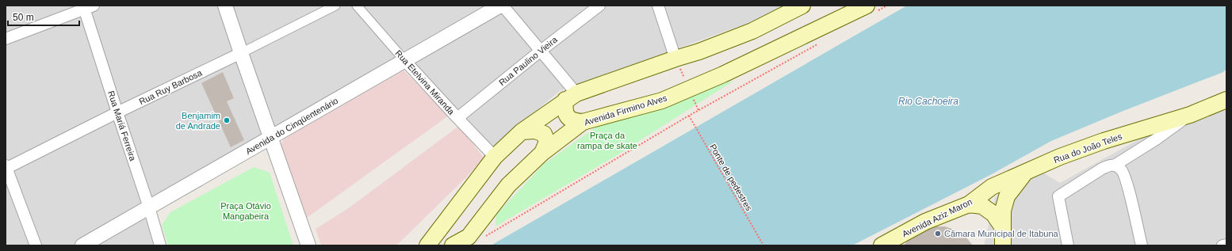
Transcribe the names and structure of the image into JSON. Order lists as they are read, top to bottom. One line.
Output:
{"streets":{"main road":["Avenida Firmino Alves","Rua do João Teles","Avenida Aziz Maron"],"street":["Rua Paulino Vieira","Rua Etelvina Miranda","Rua Ruy Barbosa","Rua Mariá Ferreira","Avenida do Cinqüentenário"],"path":["Ponte de pedestres"]},"crossings":[["Rua Paulino Vieira","Rua Etelvina Miranda"],["Rua Etelvina Miranda","Avenida do Cinqüentenário"],["Rua Ruy Barbosa","Rua Mariá Ferreira"],["Rua Mariá Ferreira","Avenida do Cinqüentenário"],["Rua do João Teles","Avenida Aziz Maron"]],"water":["Rio Cachoeira"],"parks":["Praça da rampa de skate","Praça Otávio Mangabeira"],"places":["Benjamim de Andrade","Câmara Municipal de Itabuna"],"scale_bar":"50 m"}
